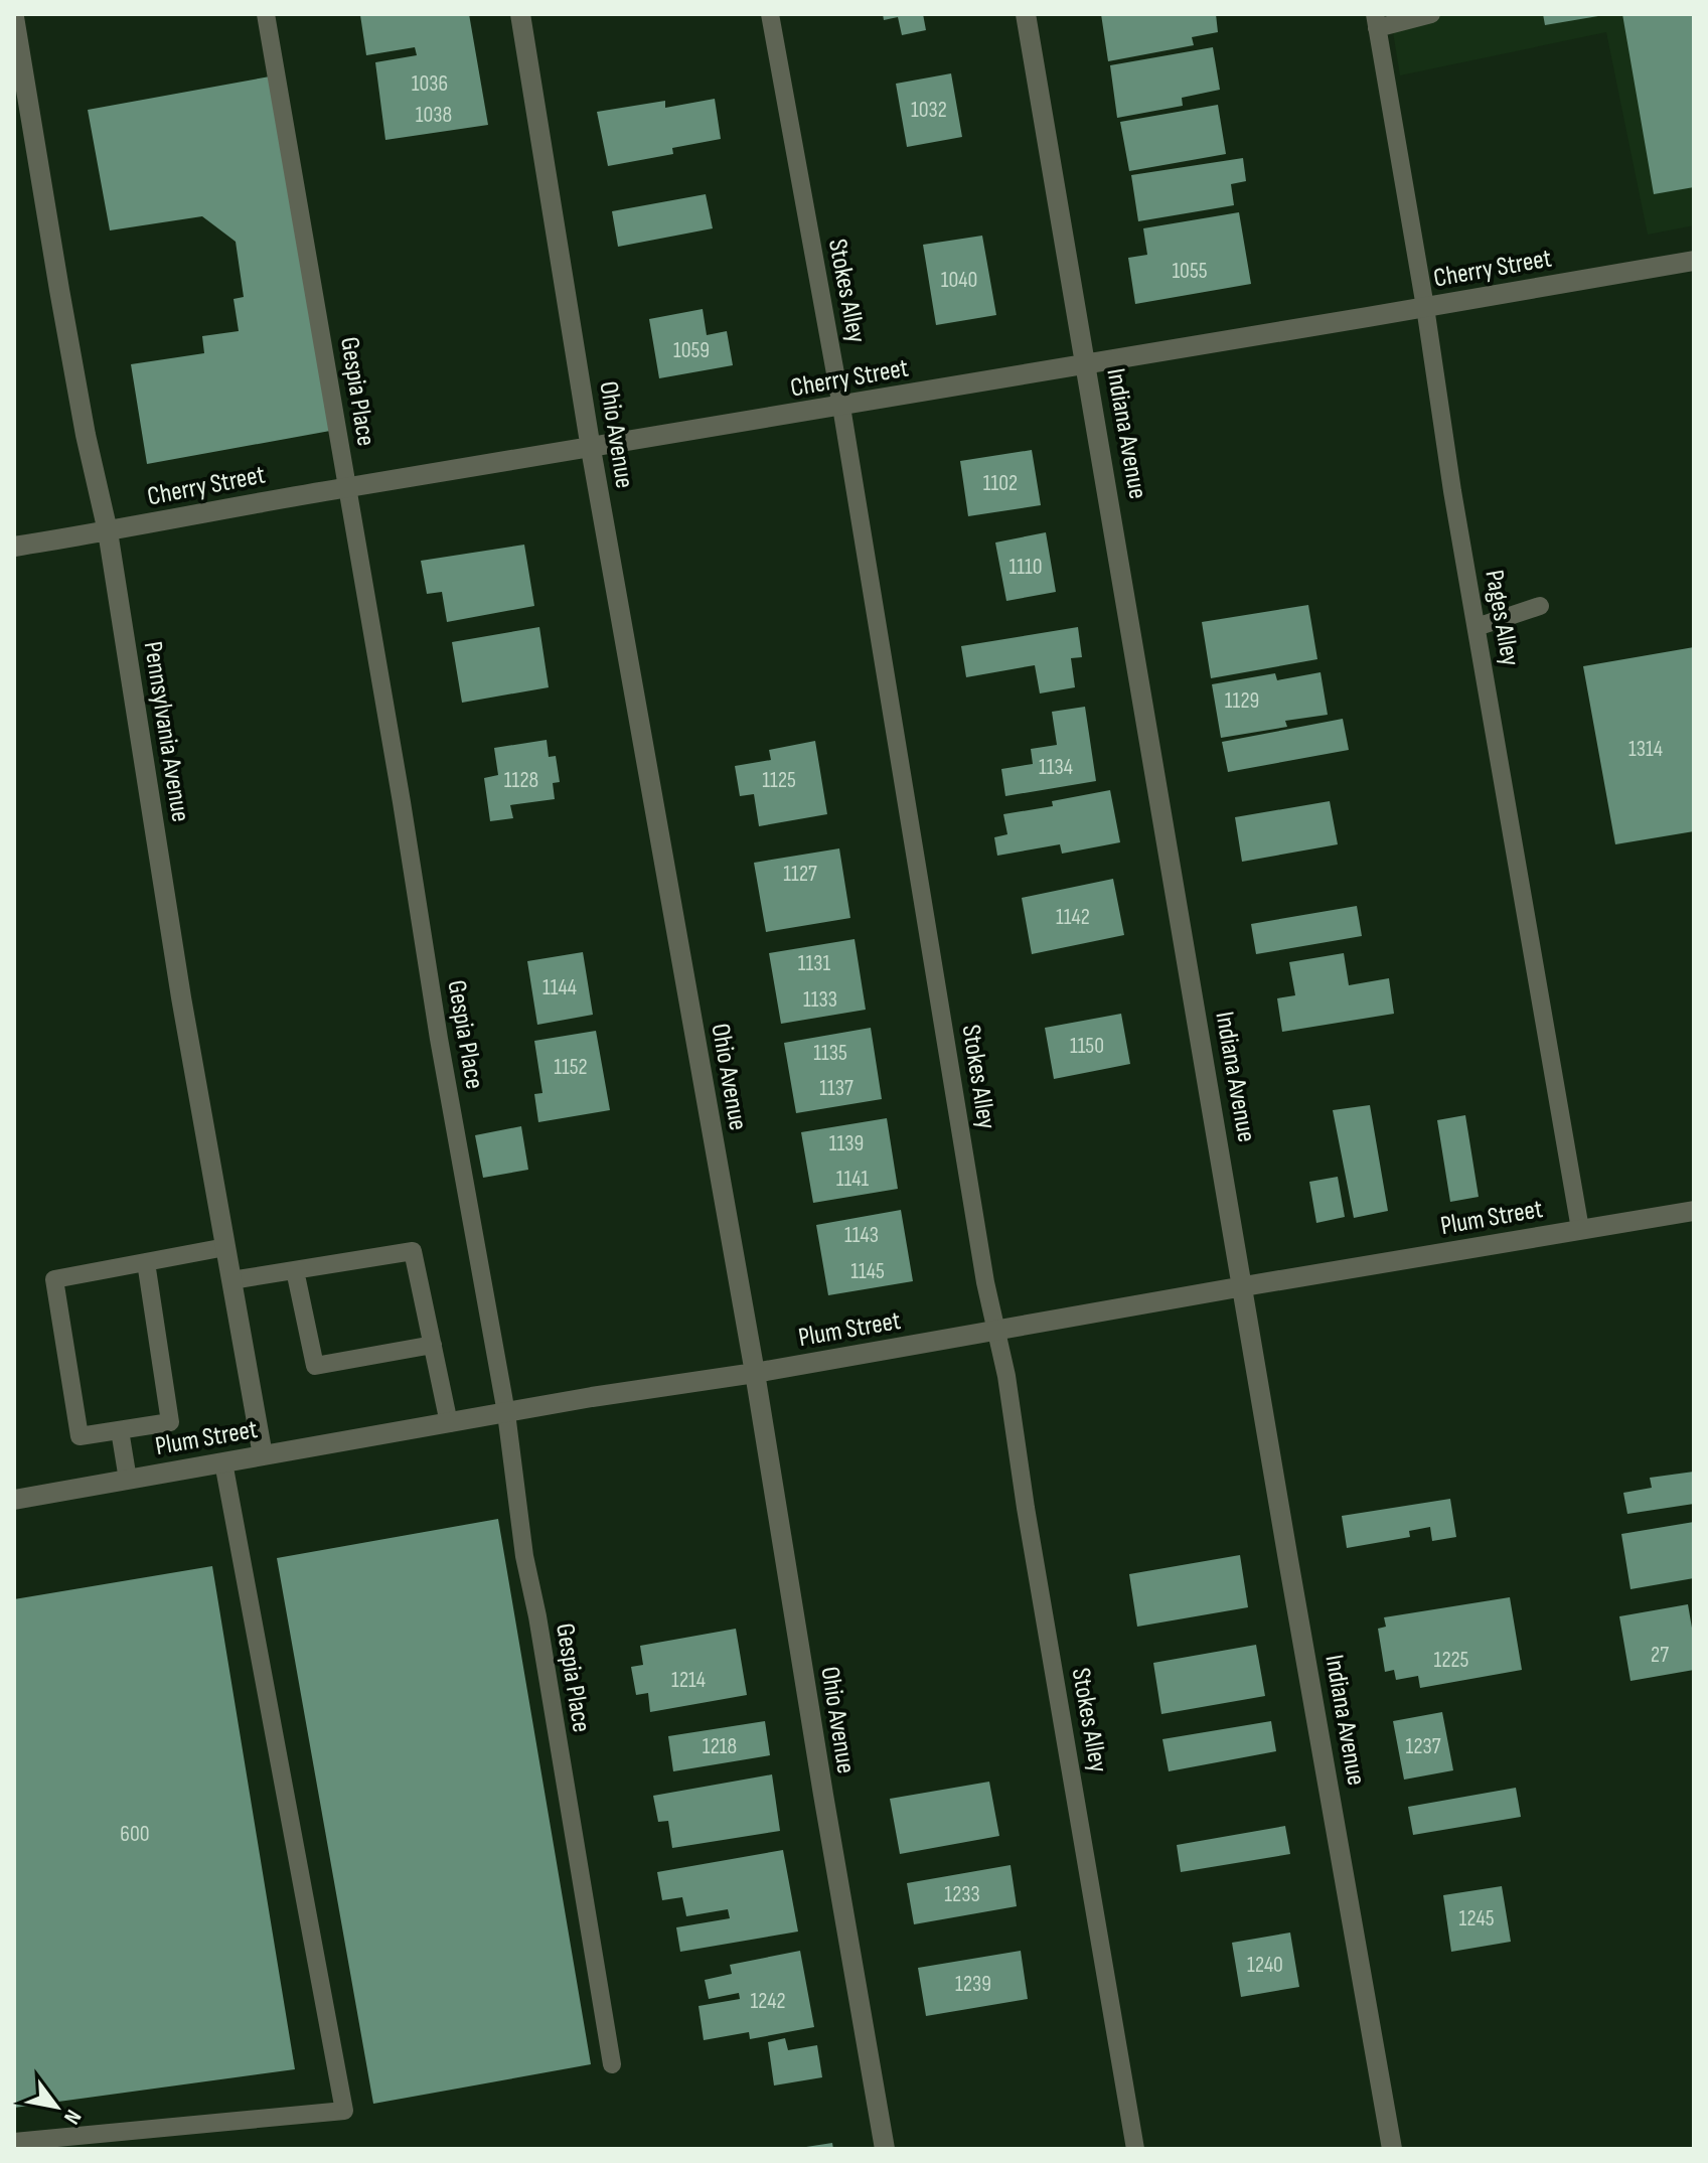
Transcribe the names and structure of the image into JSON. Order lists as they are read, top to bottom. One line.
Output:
{"streets":{"street":["Cherry Street","Indiana Avenue","Ohio Avenue","Pennsylvania Avenue","Plum Street"],"lane":["Stokes Alley","Gespia Place","Pages Alley"]},"crossings":[["Cherry Street","Stokes Alley"],["Cherry Street","Gespia Place"],["Cherry Street","Indiana Avenue"],["Cherry Street","Ohio Avenue"],["Cherry Street","Pages Alley"],["Cherry Street","Pennsylvania Avenue"],["Stokes Alley","Plum Street"],["Gespia Place","Plum Street"],["Indiana Avenue","Plum Street"],["Ohio Avenue","Plum Street"],["Pages Alley","Plum Street"],["Pennsylvania Avenue","Plum Street"]],"house_numbers":["1036","1032","1038","1055","1040","1059","1102","1110","1129","1314","1134","1128","1125","1127","1142","1131","1144","1133","1150","1135","1152","1137","1139","1141","1143","1145","27","1225","1214","1218","1237","600","1233","1245","1240","1239","1242"],"north":"bottom right"}
